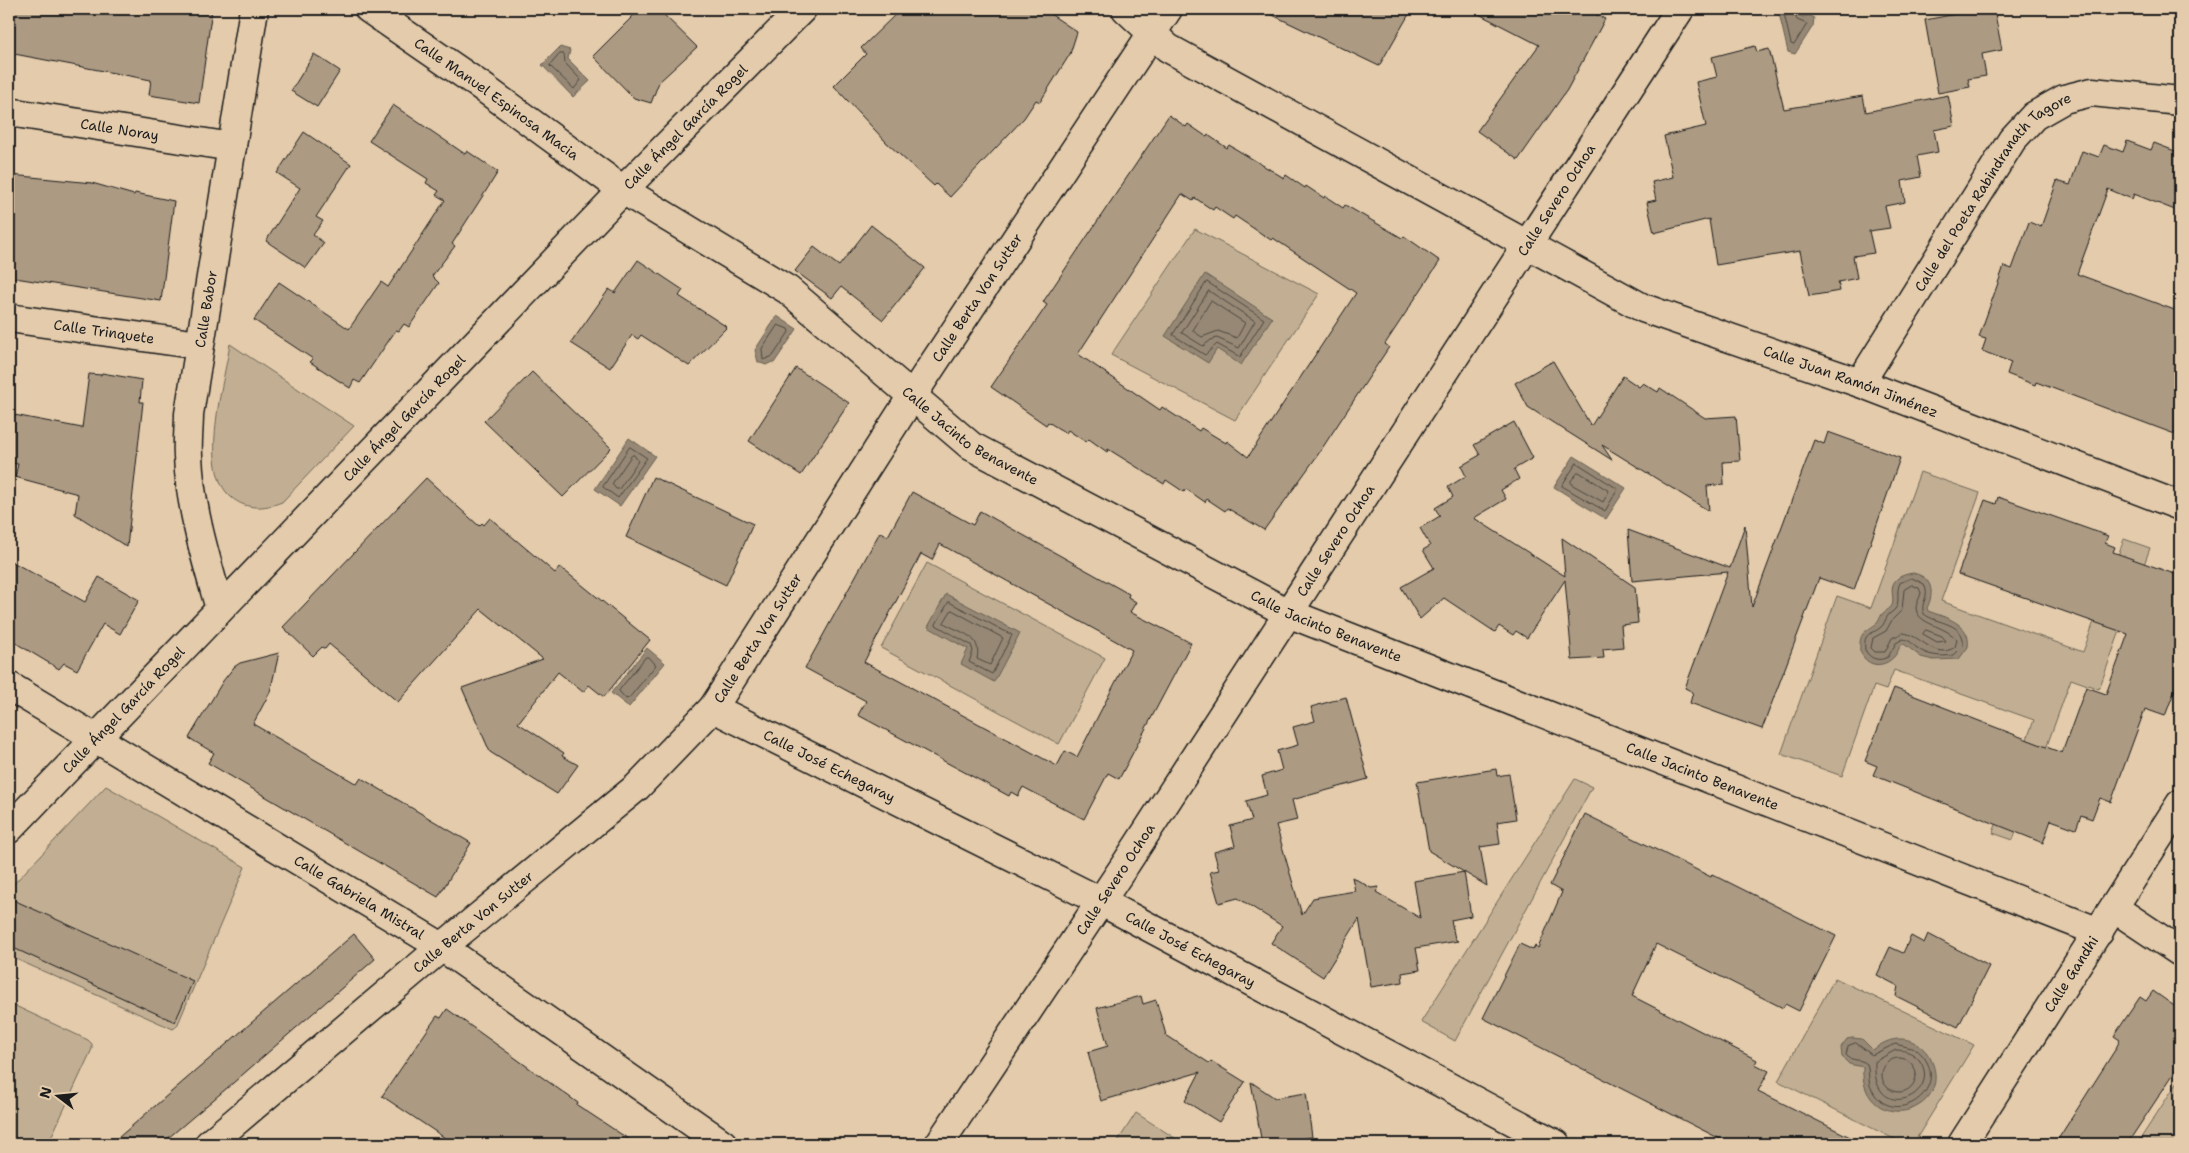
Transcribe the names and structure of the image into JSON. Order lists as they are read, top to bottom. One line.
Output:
{"streets":{"street":["Calle Manuel Espinosa Macia","Calle Ángel García Rogel","Calle Noray","Calle del Poeta Rabindranath Tagore","Calle Severo Ochoa","Calle Berta Von Sutter","Calle Babor","Calle Trinquete","Calle Juan Ramón Jiménez","Calle Jacinto Benavente","Calle José Echegaray","Calle Gabriela Mistral","Calle Gandhi"]},"crossings":[["Calle Manuel Espinosa Macia","Calle Ángel García Rogel"],["Calle Manuel Espinosa Macia","Calle Jacinto Benavente"],["Calle Ángel García Rogel","Calle Babor"],["Calle Ángel García Rogel","Calle Jacinto Benavente"],["Calle Ángel García Rogel","Calle Gabriela Mistral"],["Calle Noray","Calle Babor"],["Calle del Poeta Rabindranath Tagore","Calle Juan Ramón Jiménez"],["Calle Severo Ochoa","Calle Juan Ramón Jiménez"],["Calle Severo Ochoa","Calle Jacinto Benavente"],["Calle Severo Ochoa","Calle José Echegaray"],["Calle Berta Von Sutter","Calle Juan Ramón Jiménez"],["Calle Berta Von Sutter","Calle Jacinto Benavente"],["Calle Berta Von Sutter","Calle José Echegaray"],["Calle Berta Von Sutter","Calle Gabriela Mistral"],["Calle Babor","Calle Trinquete"],["Calle Jacinto Benavente","Calle Gandhi"]],"north":"left"}
